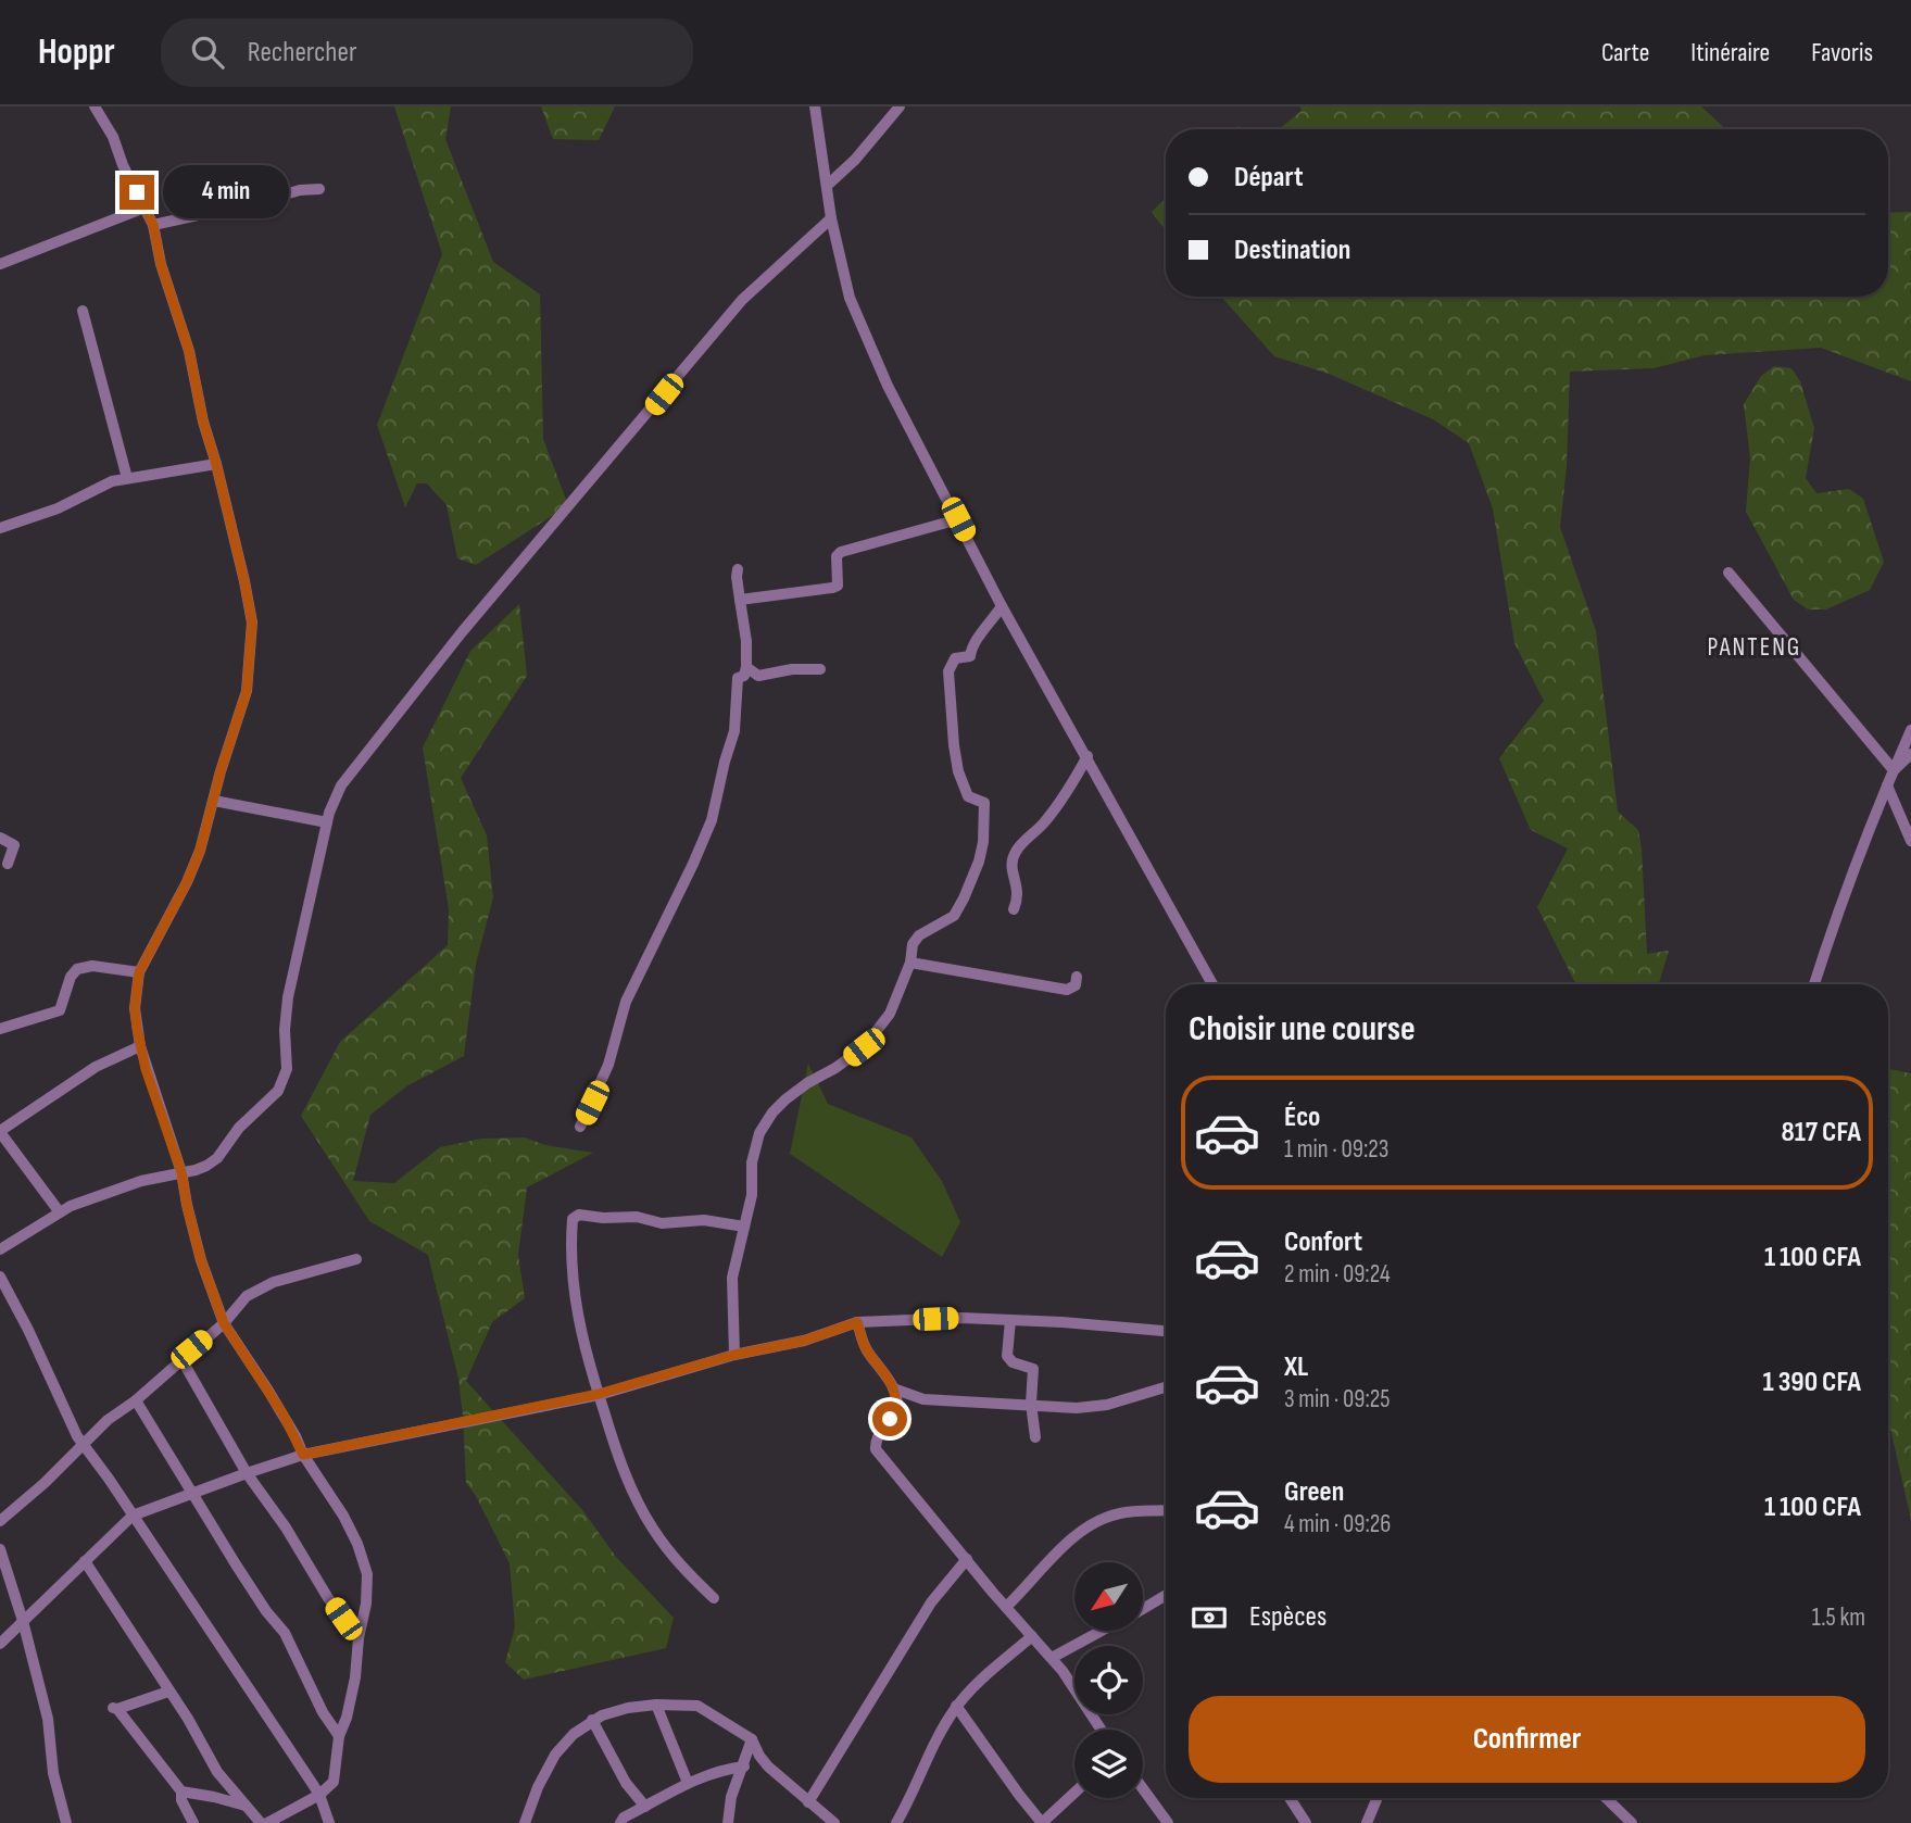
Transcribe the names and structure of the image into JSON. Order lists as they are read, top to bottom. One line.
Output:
{"districts":["PANTENG"],"north":"bottom left","page":{"header":"Hoppr","search":"Rechercher","nav":["Carte","Itinéraire","Favoris"],"banner":["Départ","Destination"],"bubble":"4 min","heading":"Choisir une course","list":[{"name":"Éco","note":"1 min · 09:23","value":"817 CFA"},{"name":"Confort","note":"2 min · 09:24","value":"1 100 CFA"},{"name":"XL","note":"3 min · 09:25","value":"1 390 CFA"},{"name":"Green","note":"4 min · 09:26","value":"1 100 CFA"}],"pay":["Espèces","1.5 km"],"buttons":"Confirmer"}}
